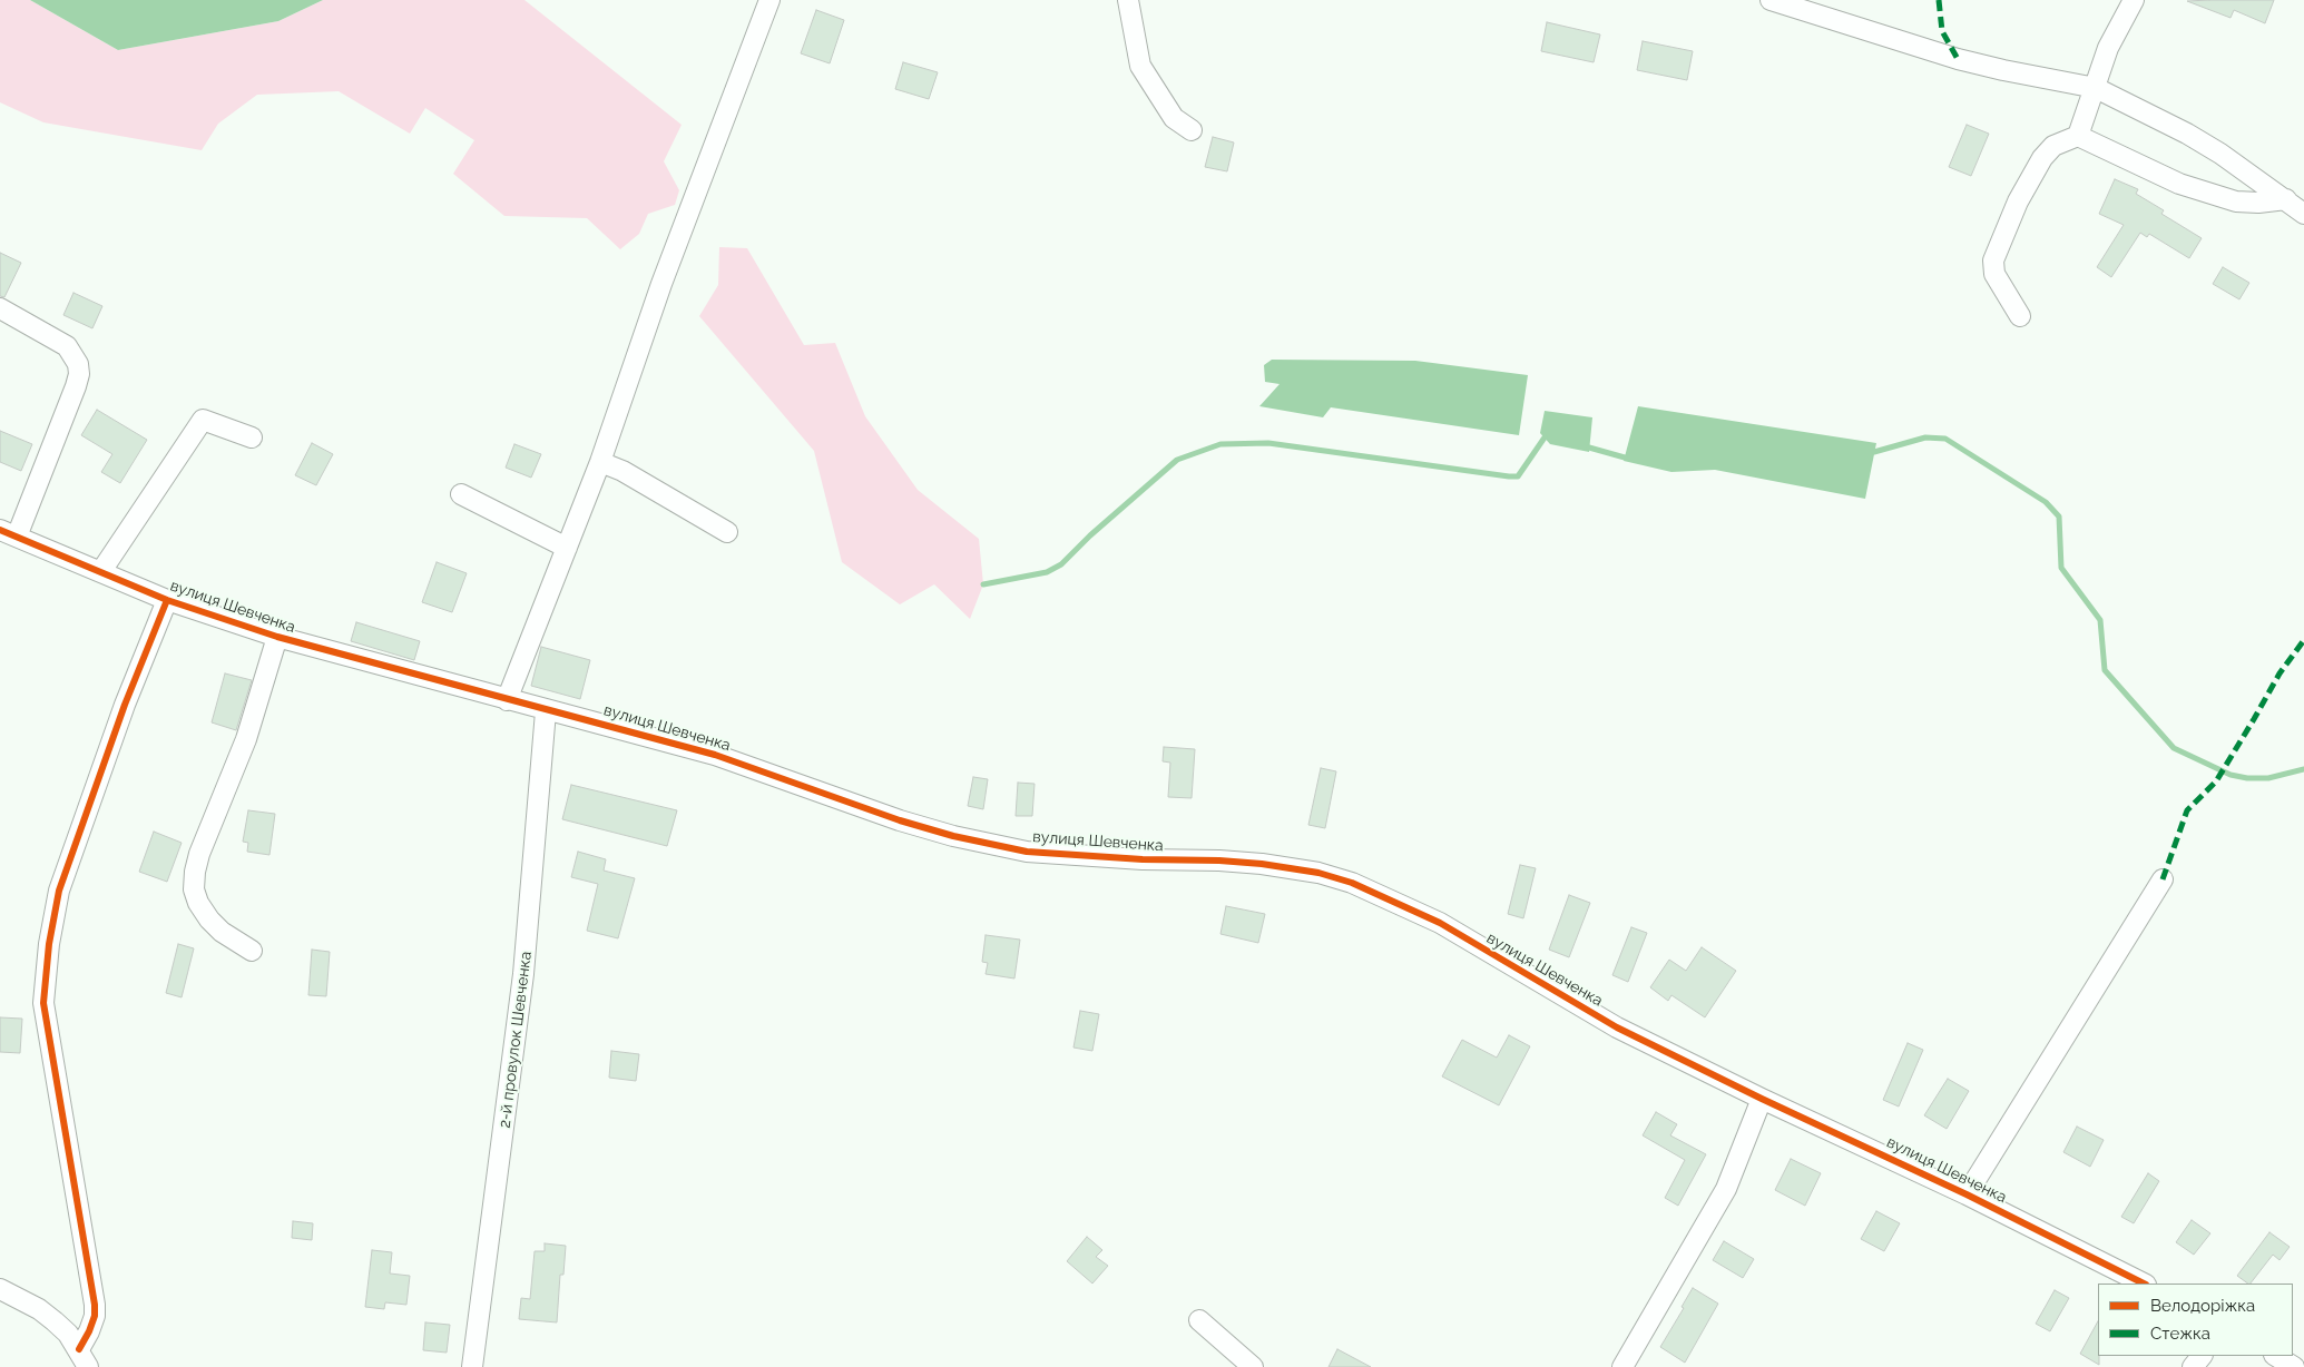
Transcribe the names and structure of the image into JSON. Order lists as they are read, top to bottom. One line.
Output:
{"streets":{"street":["вулиця Шевченка","2-й провулок Шевченка"]},"crossings":[["вулиця Шевченка","2-й провулок Шевченка"]],"legend":["Велодоріжка","Стежка"]}
